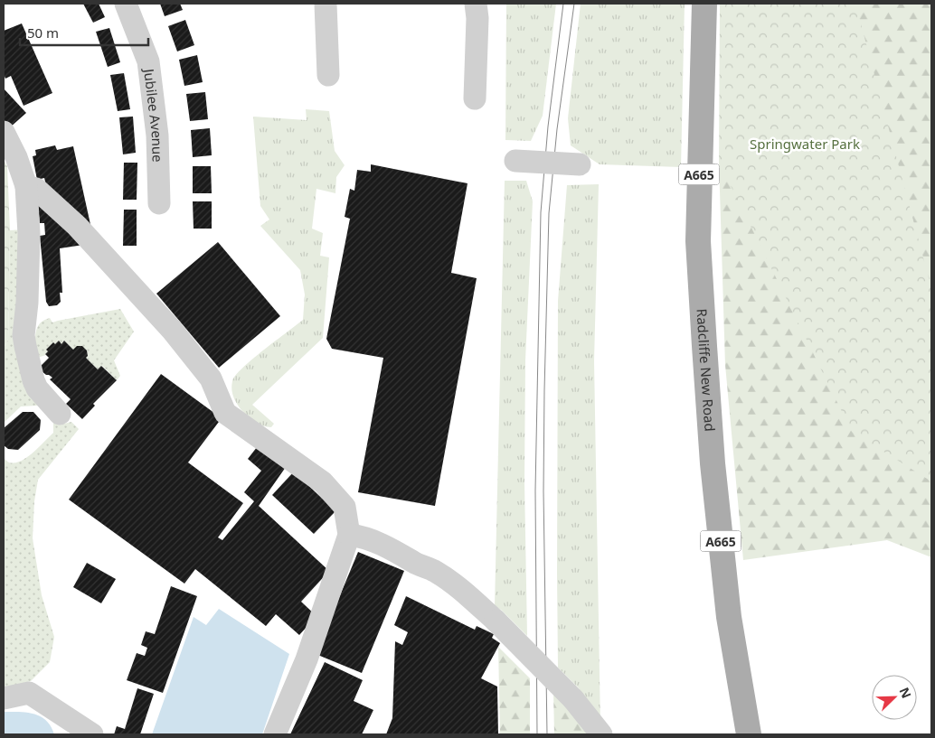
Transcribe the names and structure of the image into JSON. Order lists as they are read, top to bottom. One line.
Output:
{"streets":{"main road":["A665","Radcliffe New Road"],"street":["Jubilee Avenue"]},"parks":["Springwater Park"],"scale_bar":"50 m","north":"top right"}
